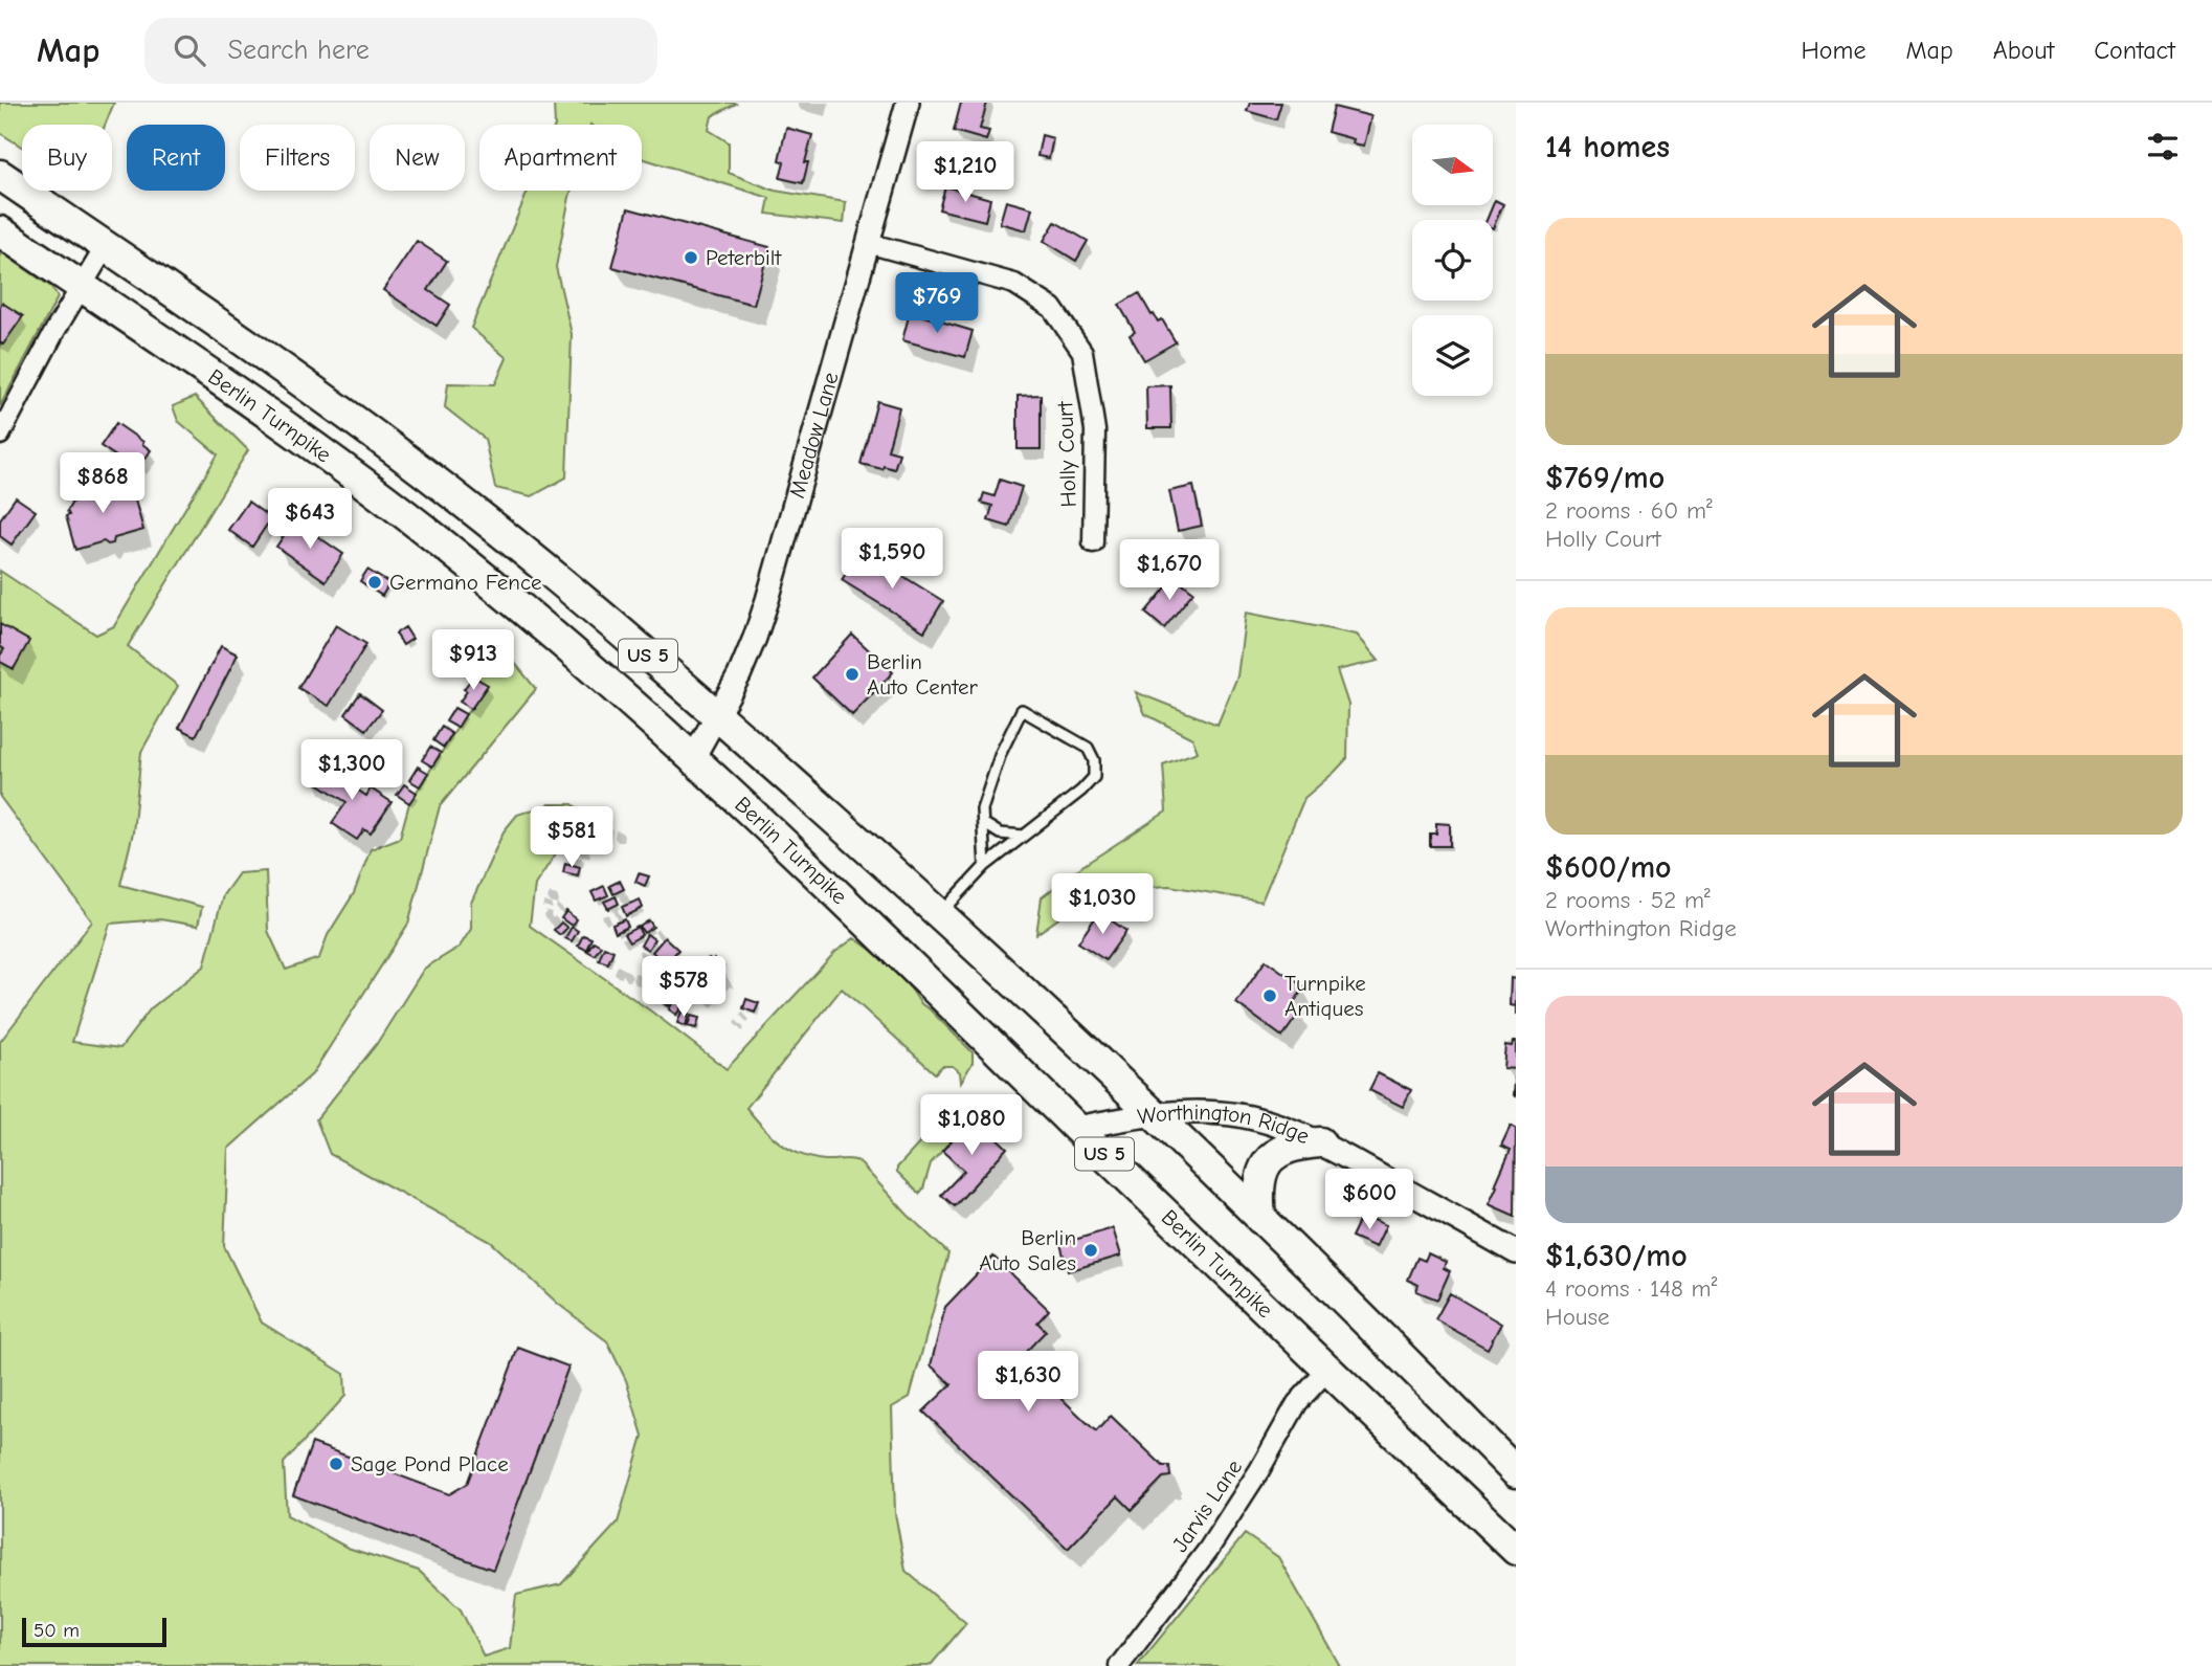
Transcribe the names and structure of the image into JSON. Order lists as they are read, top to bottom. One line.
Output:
{"streets":{"highway":["Berlin Turnpike","US 5"],"street":["Meadow Lane","Holly Court","Worthington Ridge","Jarvis Lane"]},"crossings":[["Berlin Turnpike","Meadow Lane"],["Berlin Turnpike","Worthington Ridge"],["Berlin Turnpike","Jarvis Lane"],["Meadow Lane","Holly Court"]],"places":["Peterbilt","Germano Fence","Berlin Auto Center","Turnpike Antiques","Berlin Auto Sales","Sage Pond Place"],"scale_bar":"50 m","north":"right","page":{"header":"Map","search":"Search here","nav":["Home","Map","About","Contact"],"heading":"14 homes","chip":["Buy","Rent","Filters","New","Apartment"],"price":["$1,210","$769","$868","$643","$1,590","$1,670","$913","$1,300","$581","$1,030","$578","$1,080","$600","$1,630"],"list":[{"name":"$769/mo","note":"2 rooms · 60 m² · Holly Court"},{"name":"$600/mo","note":"2 rooms · 52 m² · Worthington Ridge"},{"name":"$1,630/mo","note":"4 rooms · 148 m² · House"}],"scale":"50 m"}}
